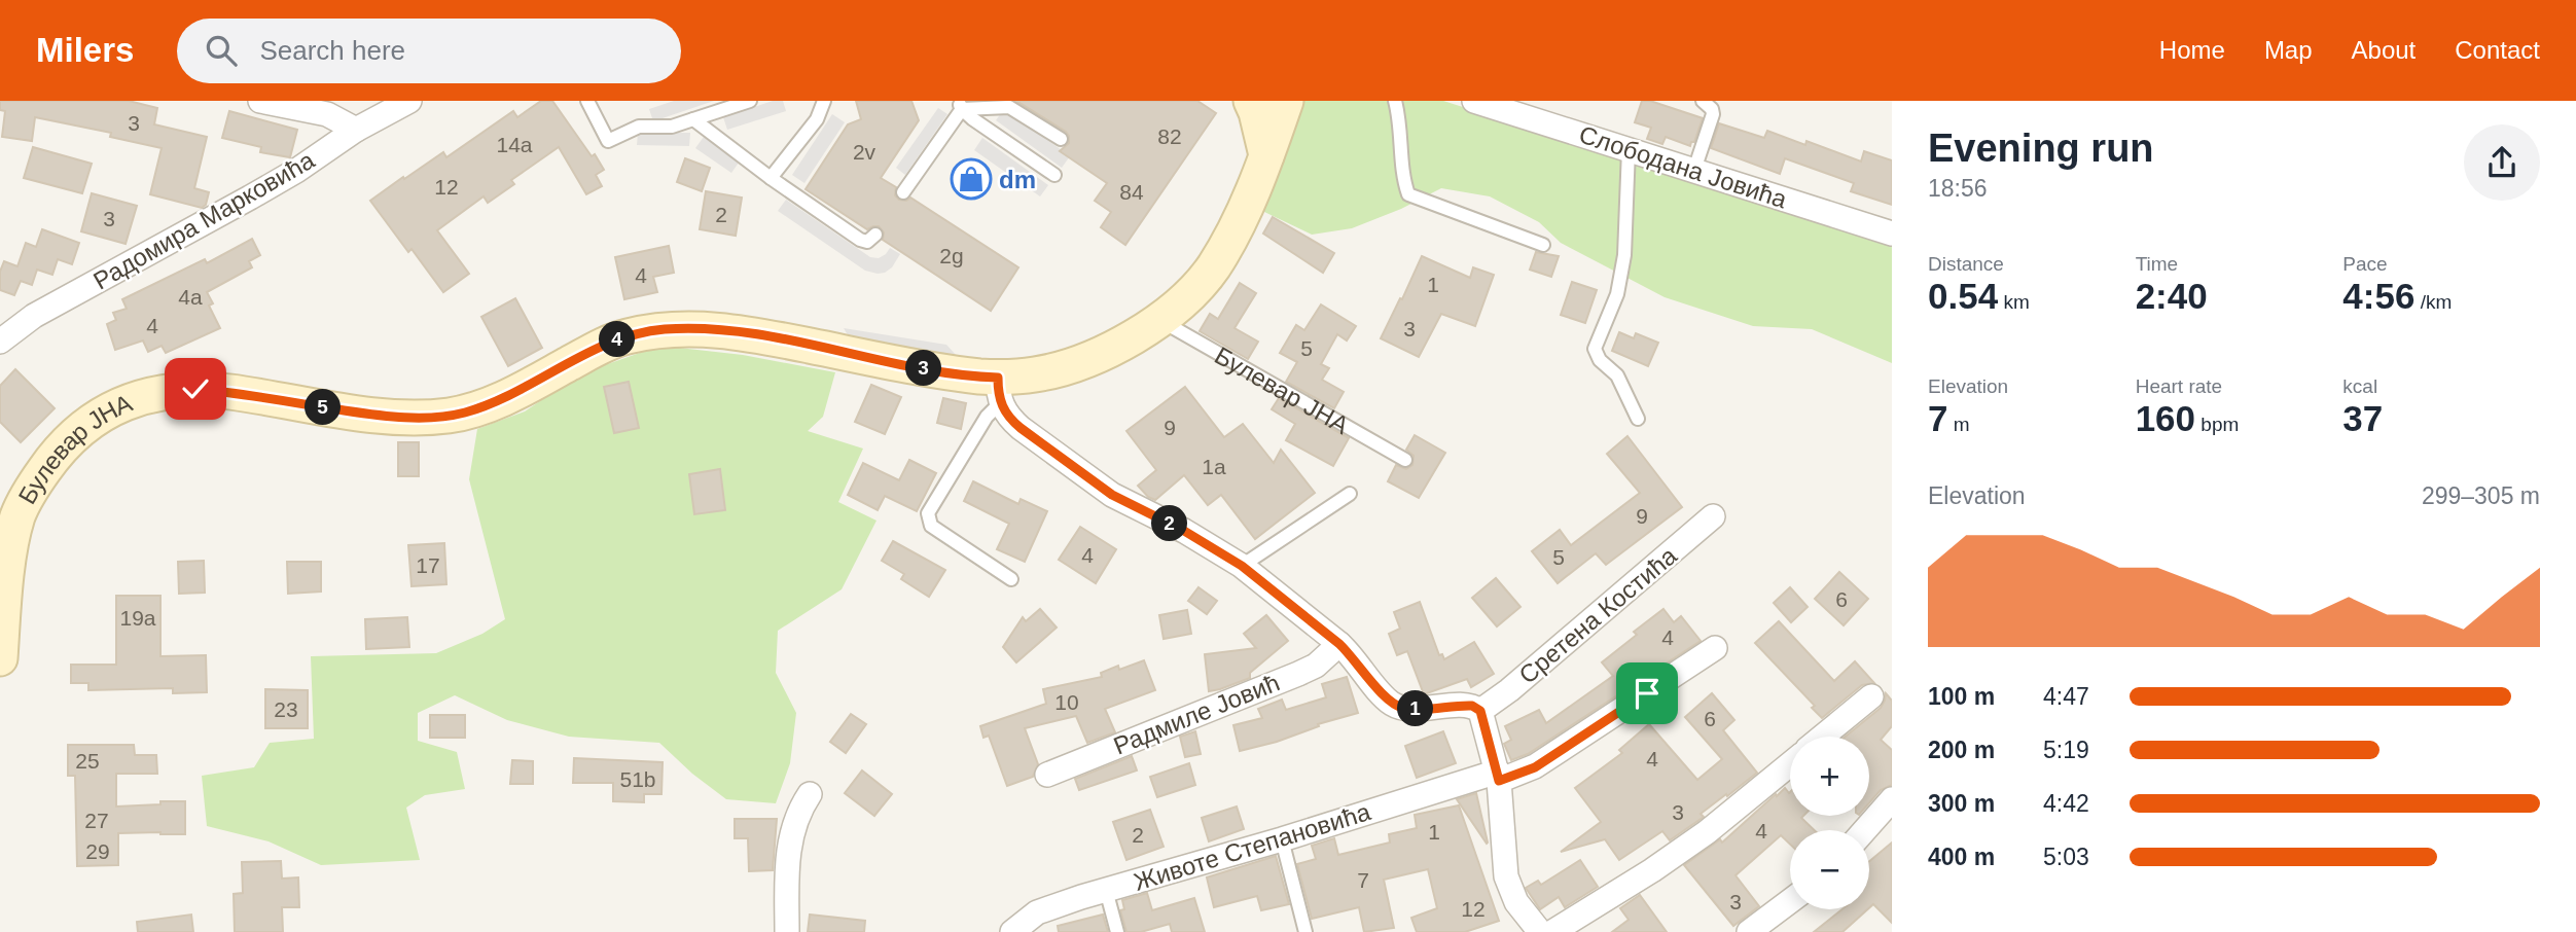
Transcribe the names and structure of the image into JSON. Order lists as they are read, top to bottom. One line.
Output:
{"streets":{"main road":["Булевар ЈНА"],"street":["Слободана Јовића","Радомира Марковића","Сретена Костића","Радмиле Јовић","Животе Степановића"]},"places":{"shop":["dm"]},"house_numbers":["3","82","14a","2v","12","84","2","3","2g","4","1","4a","4","3","5","9","1a","9","4","5","17","6","19a","4","10","23","6","4","25","51b","3","27","4","1","2","29","7","3","12"],"page":{"header":"Milers","search":"Search here","nav":["Home","Map","About","Contact"],"heading":["Evening run","18:56"],"stats":[["Distance","0.54 km"],["Time","2:40"],["Pace","4:56 /km"],["Elevation","7 m"],["Heart rate","160 bpm"],["kcal","37"]],"pins":["4","3","5","2","1"],"chart":["Elevation","299–305 m"],"list":[{"name":"100 m","note":"4:47"},{"name":"200 m","note":"5:19"},{"name":"300 m","note":"4:42"},{"name":"400 m","note":"5:03"}],"map_buttons":["+","−"]}}
